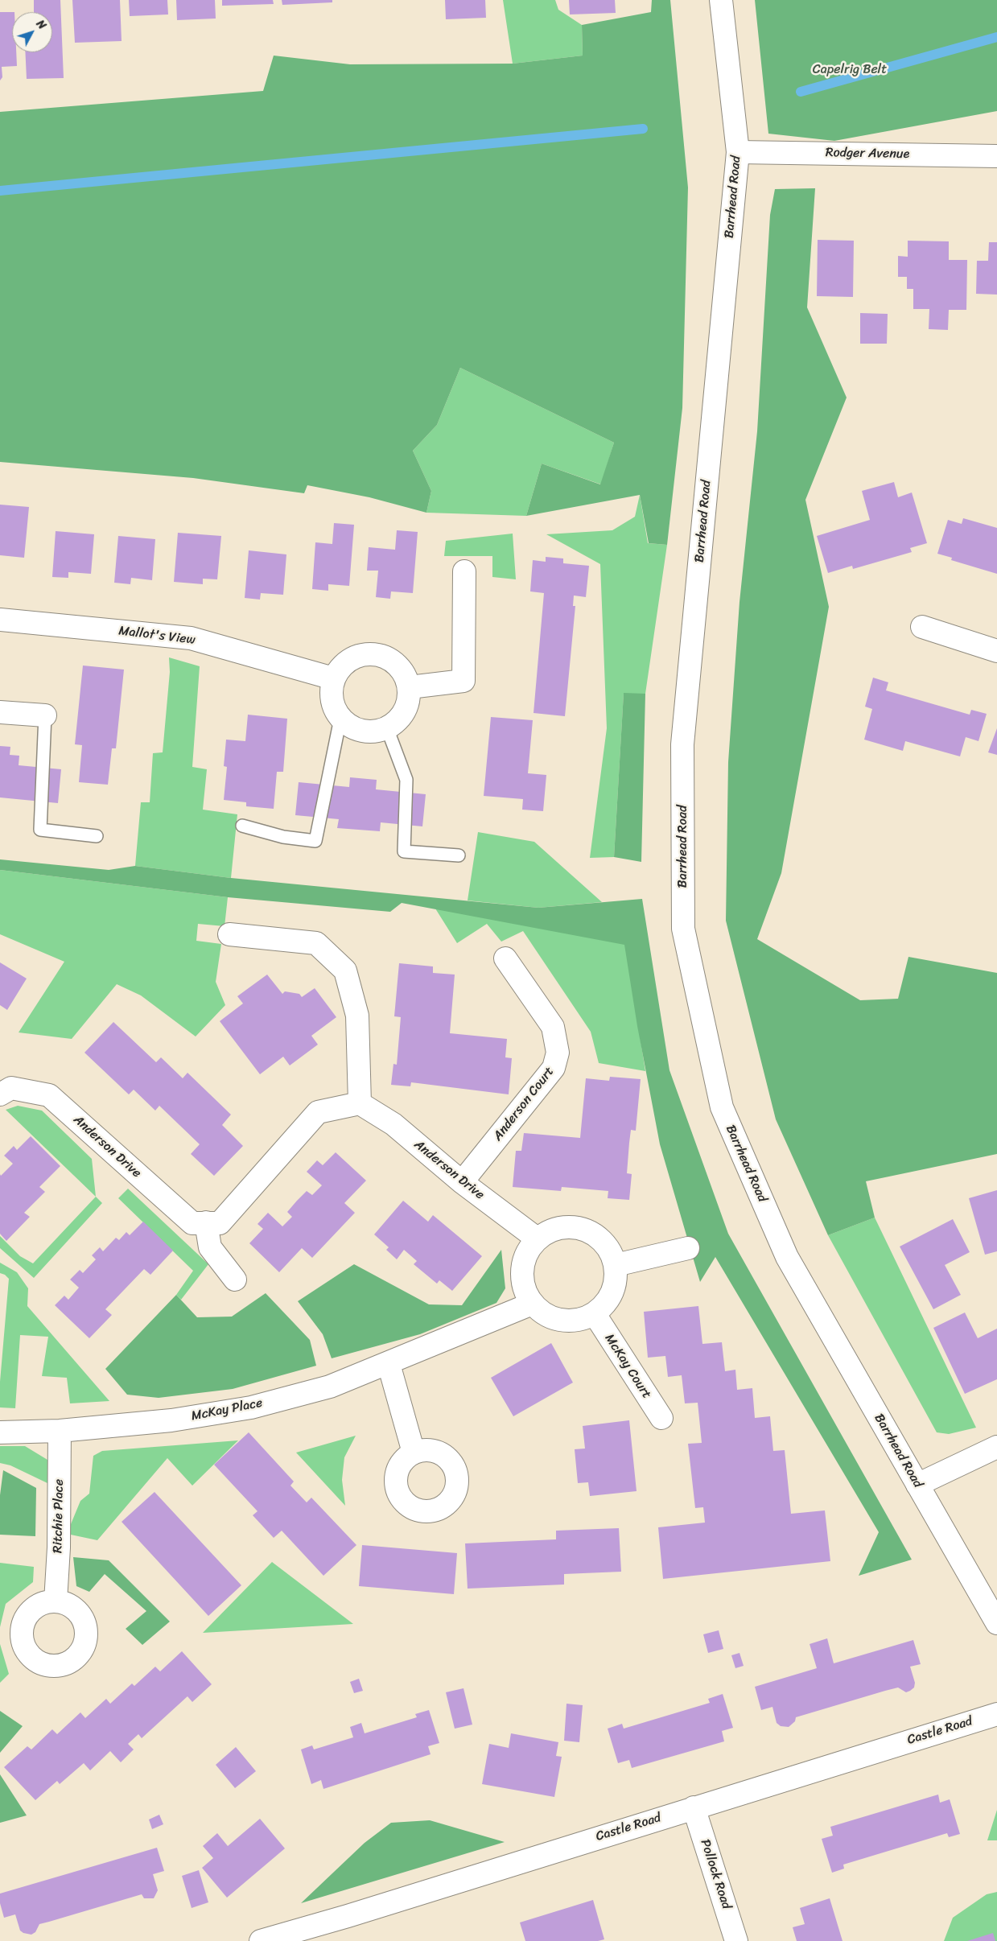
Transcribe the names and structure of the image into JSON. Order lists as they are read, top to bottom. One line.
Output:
{"streets":{"street":["Rodger Avenue","Barrhead Road","Mallot's View","Anderson Court","Anderson Drive","McKay Court","McKay Place","Ritchie Place","Castle Road","Pollock Road"]},"crossings":[["Rodger Avenue","Barrhead Road"],["Anderson Court","Anderson Drive"],["Anderson Drive","McKay Court"],["Anderson Drive","McKay Place"],["McKay Court","McKay Place"],["McKay Place","Ritchie Place"],["Castle Road","Pollock Road"]],"parks":["Capelrig Belt"],"north":"top right"}
